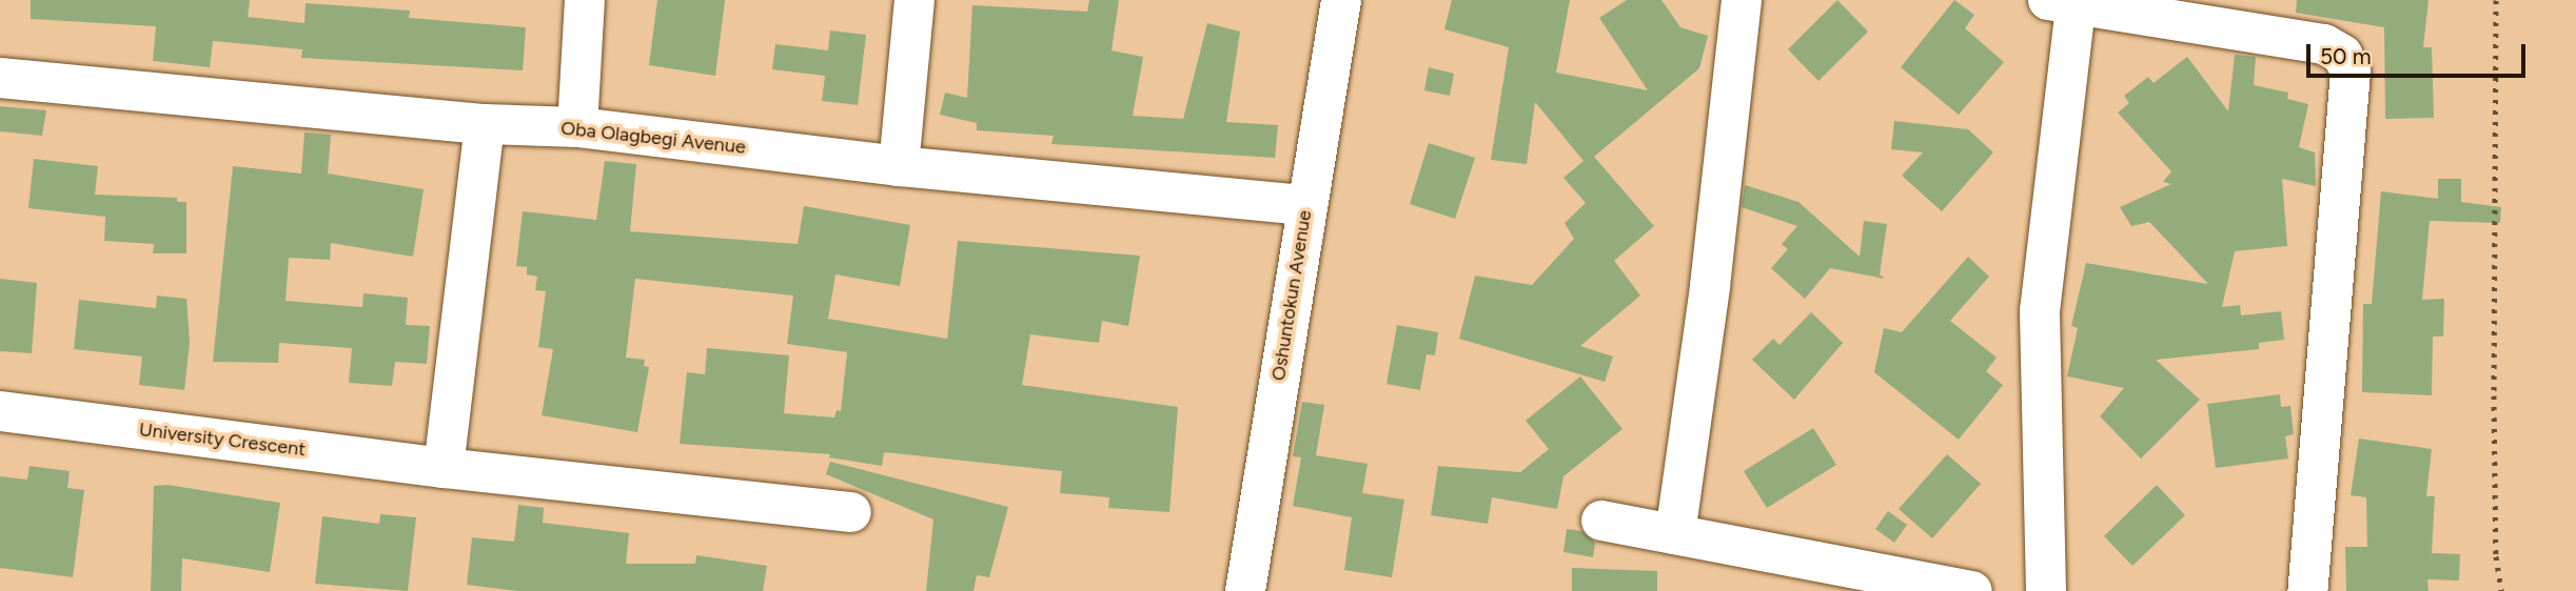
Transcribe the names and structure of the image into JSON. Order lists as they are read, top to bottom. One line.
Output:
{"streets":{"street":["Oba Olagbegi Avenue","Oshuntokun Avenue","University Crescent"]},"crossings":[["Oba Olagbegi Avenue","Oshuntokun Avenue"]],"scale_bar":"50 m"}
